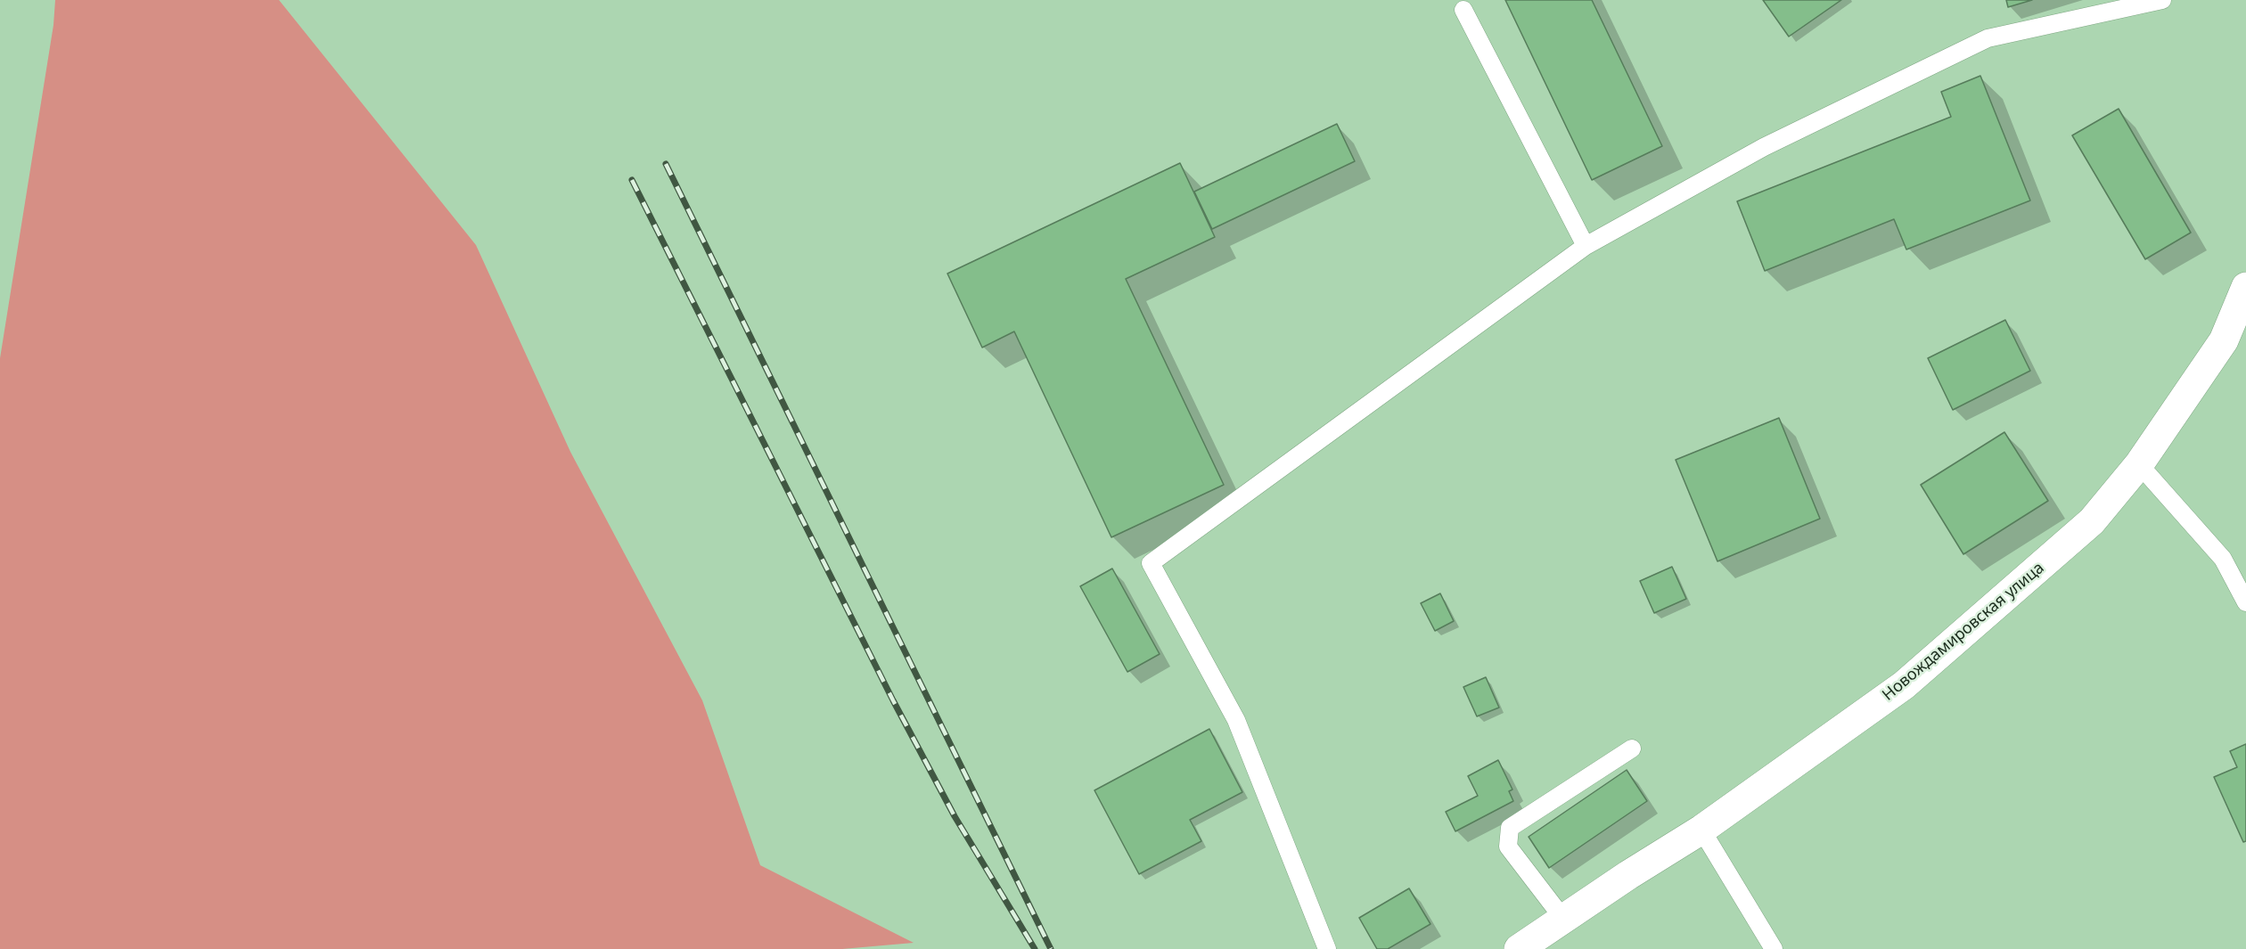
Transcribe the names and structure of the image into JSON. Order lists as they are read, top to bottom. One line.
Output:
{"streets":{"street":["Новождамировская улица"]}}
